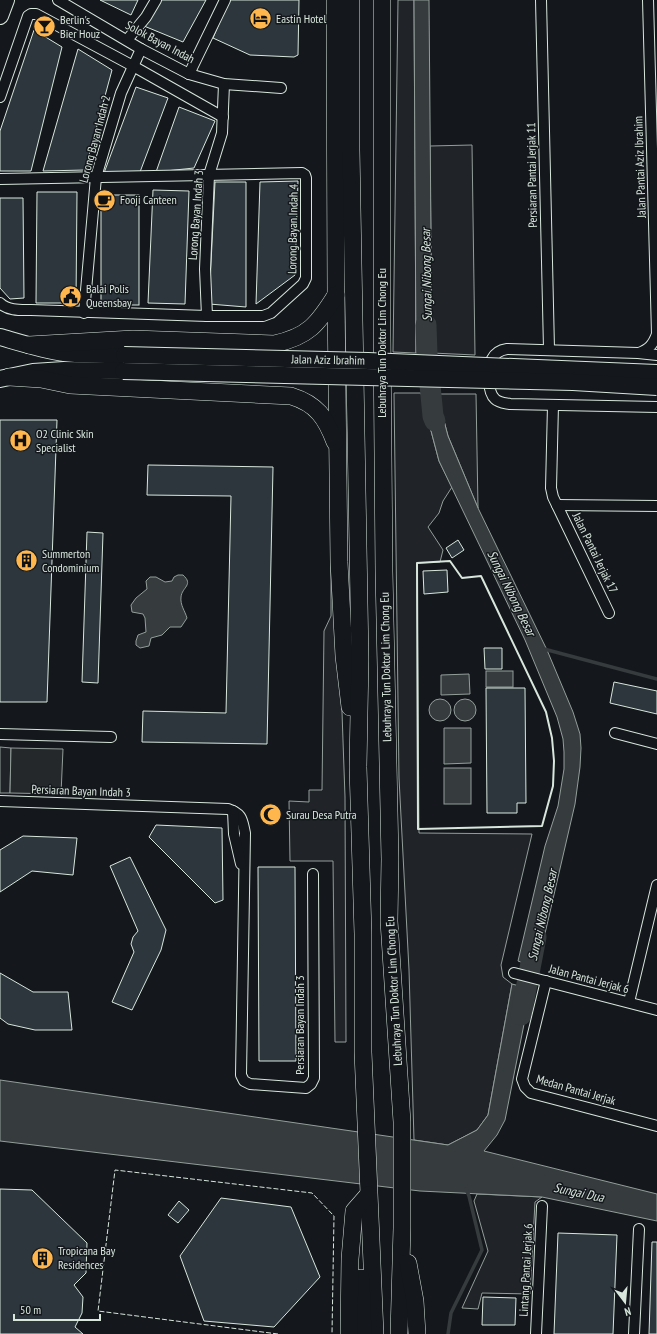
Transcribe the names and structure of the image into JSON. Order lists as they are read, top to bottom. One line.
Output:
{"streets":{"highway":["Lebuhraya Tun Doktor Lim Chong Eu"],"main road":["Jalan Aziz Ibrahim"],"street":["Solok Bayan Indah","Lorong Bayan Indah 2","Jalan Pantai Aziz Ibrahim","Persiaran Pantai Jerjak 11","Lorong Bayan Indah 3","Lorong Bayan Indah 4","Jalan Pantai Jerjak 17","Persiaran Bayan Indah 3","Jalan Pantai Jerjak 6","Medan Pantai Jerjak","Lintang Pantai Jerjak 6"]},"crossings":[["Solok Bayan Indah","Lorong Bayan Indah 2"],["Lorong Bayan Indah 2","Lorong Bayan Indah 4"],["Lorong Bayan Indah 3","Lorong Bayan Indah 4"],["Jalan Pantai Jerjak 6","Medan Pantai Jerjak"]],"water":["Sungai Nibong Besar","Sungai Dua"],"places":{"hotel":["Eastin Hotel"],"bar":["Berlin's Bier Houz"],"cafe":["Fooji Canteen"],"public building":["Balai Polis Queensbay"],"hospital":["O2 Clinic Skin Specialist"],"building":["Summerton Condominium","Tropicana Bay Residences"],"mosque":["Surau Desa Putra"]},"scale_bar":"50 m","north":"bottom"}
